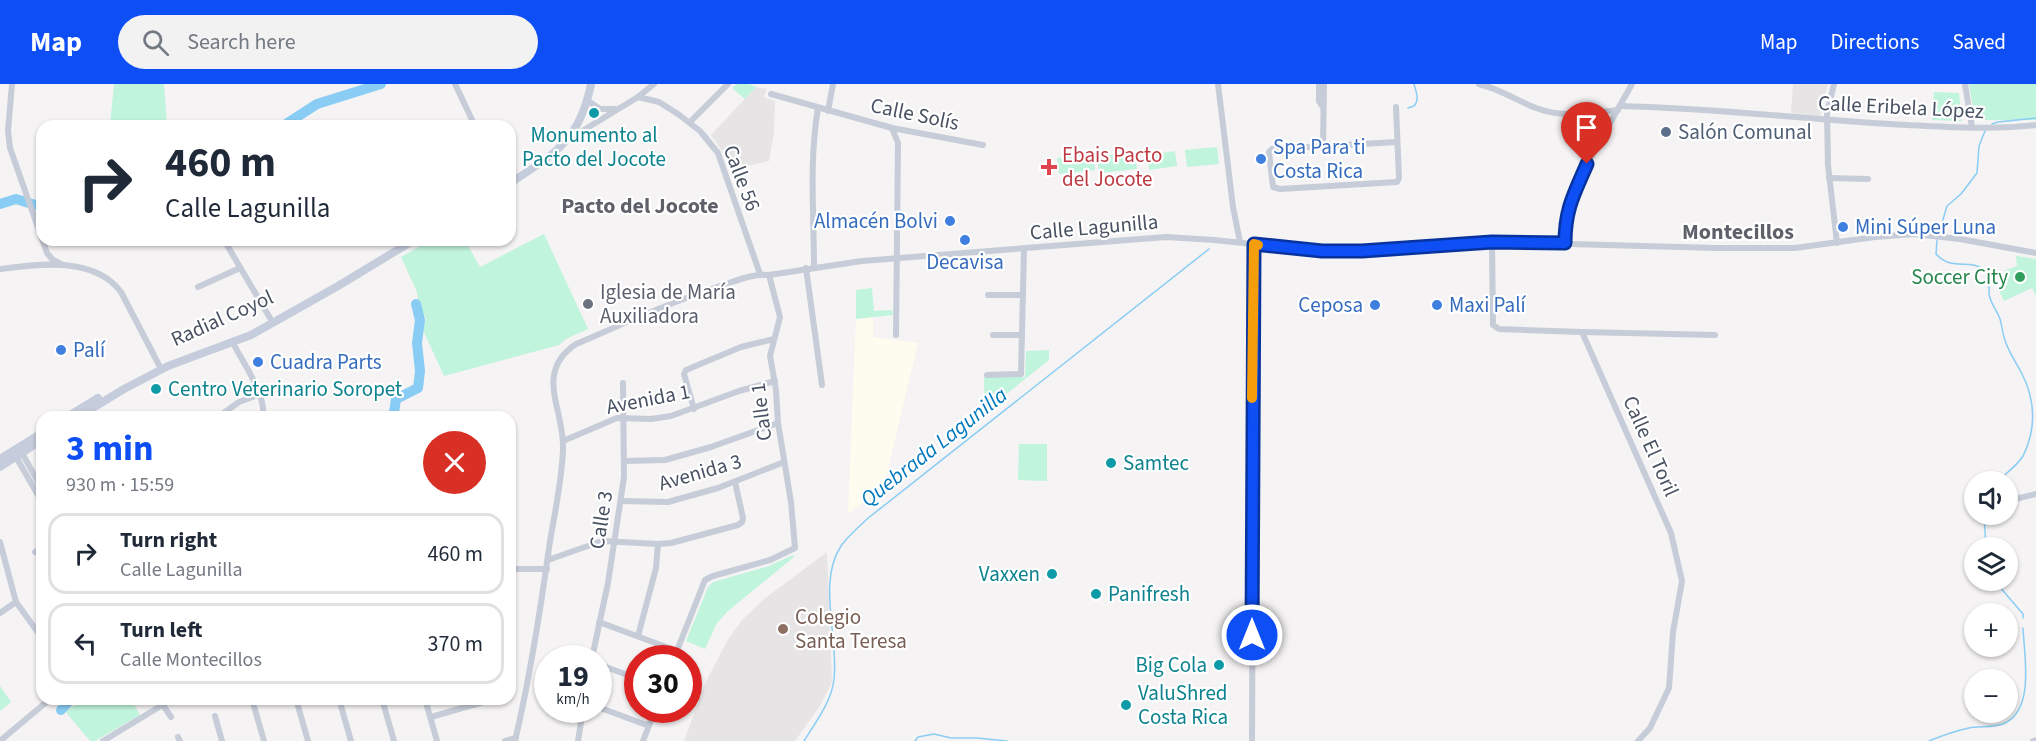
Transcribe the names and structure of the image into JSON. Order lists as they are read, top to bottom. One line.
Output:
{"streets":{"street":["Calle Eribela López","Calle Solís","Calle 56","Calle Lagunilla","Radial Coyol","Avenida 1","Calle 1","Calle El Toril","Avenida 3","Calle 3"]},"crossings":[["Calle 56","Calle Lagunilla"],["Calle Lagunilla","Avenida 1"],["Calle Lagunilla","Calle 1"],["Avenida 1","Calle 1"],["Avenida 1","Calle 3"],["Calle 1","Avenida 3"],["Avenida 3","Calle 3"]],"districts":["Pacto del Jocote","Montecillos"],"water":["Quebrada Lagunilla"],"places":{"other":["Monumento al Pacto del Jocote","Salón Comunal","Spa Para ti Costa Rica","Almacén Bolvi","Mini Súper Luna","Decavisa","Soccer City","Iglesia de María Auxiliadora","Ceposa","Maxi Palí","Palí","Cuadra Parts","Centro Veterinario Soropet","Samtec","Vaxxen","Panifresh","Colegio Santa Teresa","Big Cola","ValuShred Costa Rica"],"health":["Ebais Pacto del Jocote"]},"page":{"header":"Map","search":"Search here","nav":["Map","Directions","Saved"],"turn":["460 m","Calle Lagunilla"],"heading":["3 min","930 m · 15:59"],"map_buttons":["+","−"],"list":[{"name":"Turn right","note":"Calle Lagunilla","value":"460 m"},{"name":"Turn left","note":"Calle Montecillos","value":"370 m"}],"speed":"19 km/h","limit":"30"}}
